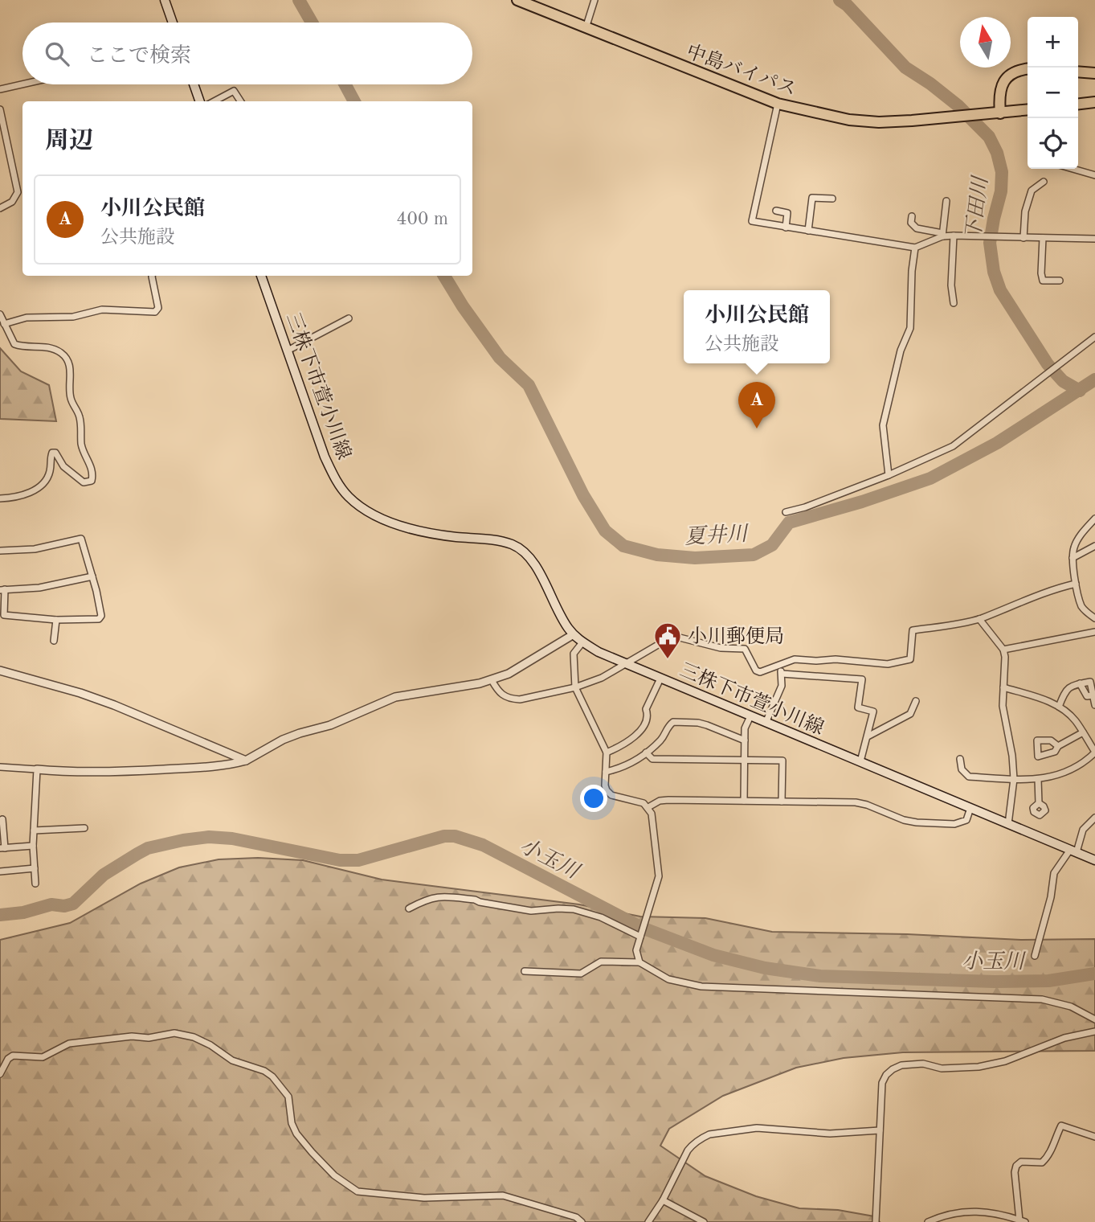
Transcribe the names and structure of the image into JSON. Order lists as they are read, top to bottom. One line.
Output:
{"streets":{"highway":["中島バイパス"],"main road":["三株下市萱小川線"]},"water":["下田川","夏井川","小玉川"],"places":{"public building":["小川郵便局"]},"north":"top","page":{"map_buttons":["+","−"],"search":"ここで検索","heading":"周辺","list":[{"mark":"A","name":"小川公民館","note":"公共施設","value":"400 m"}],"popup":["小川公民館","公共施設"],"pins":"A"}}
